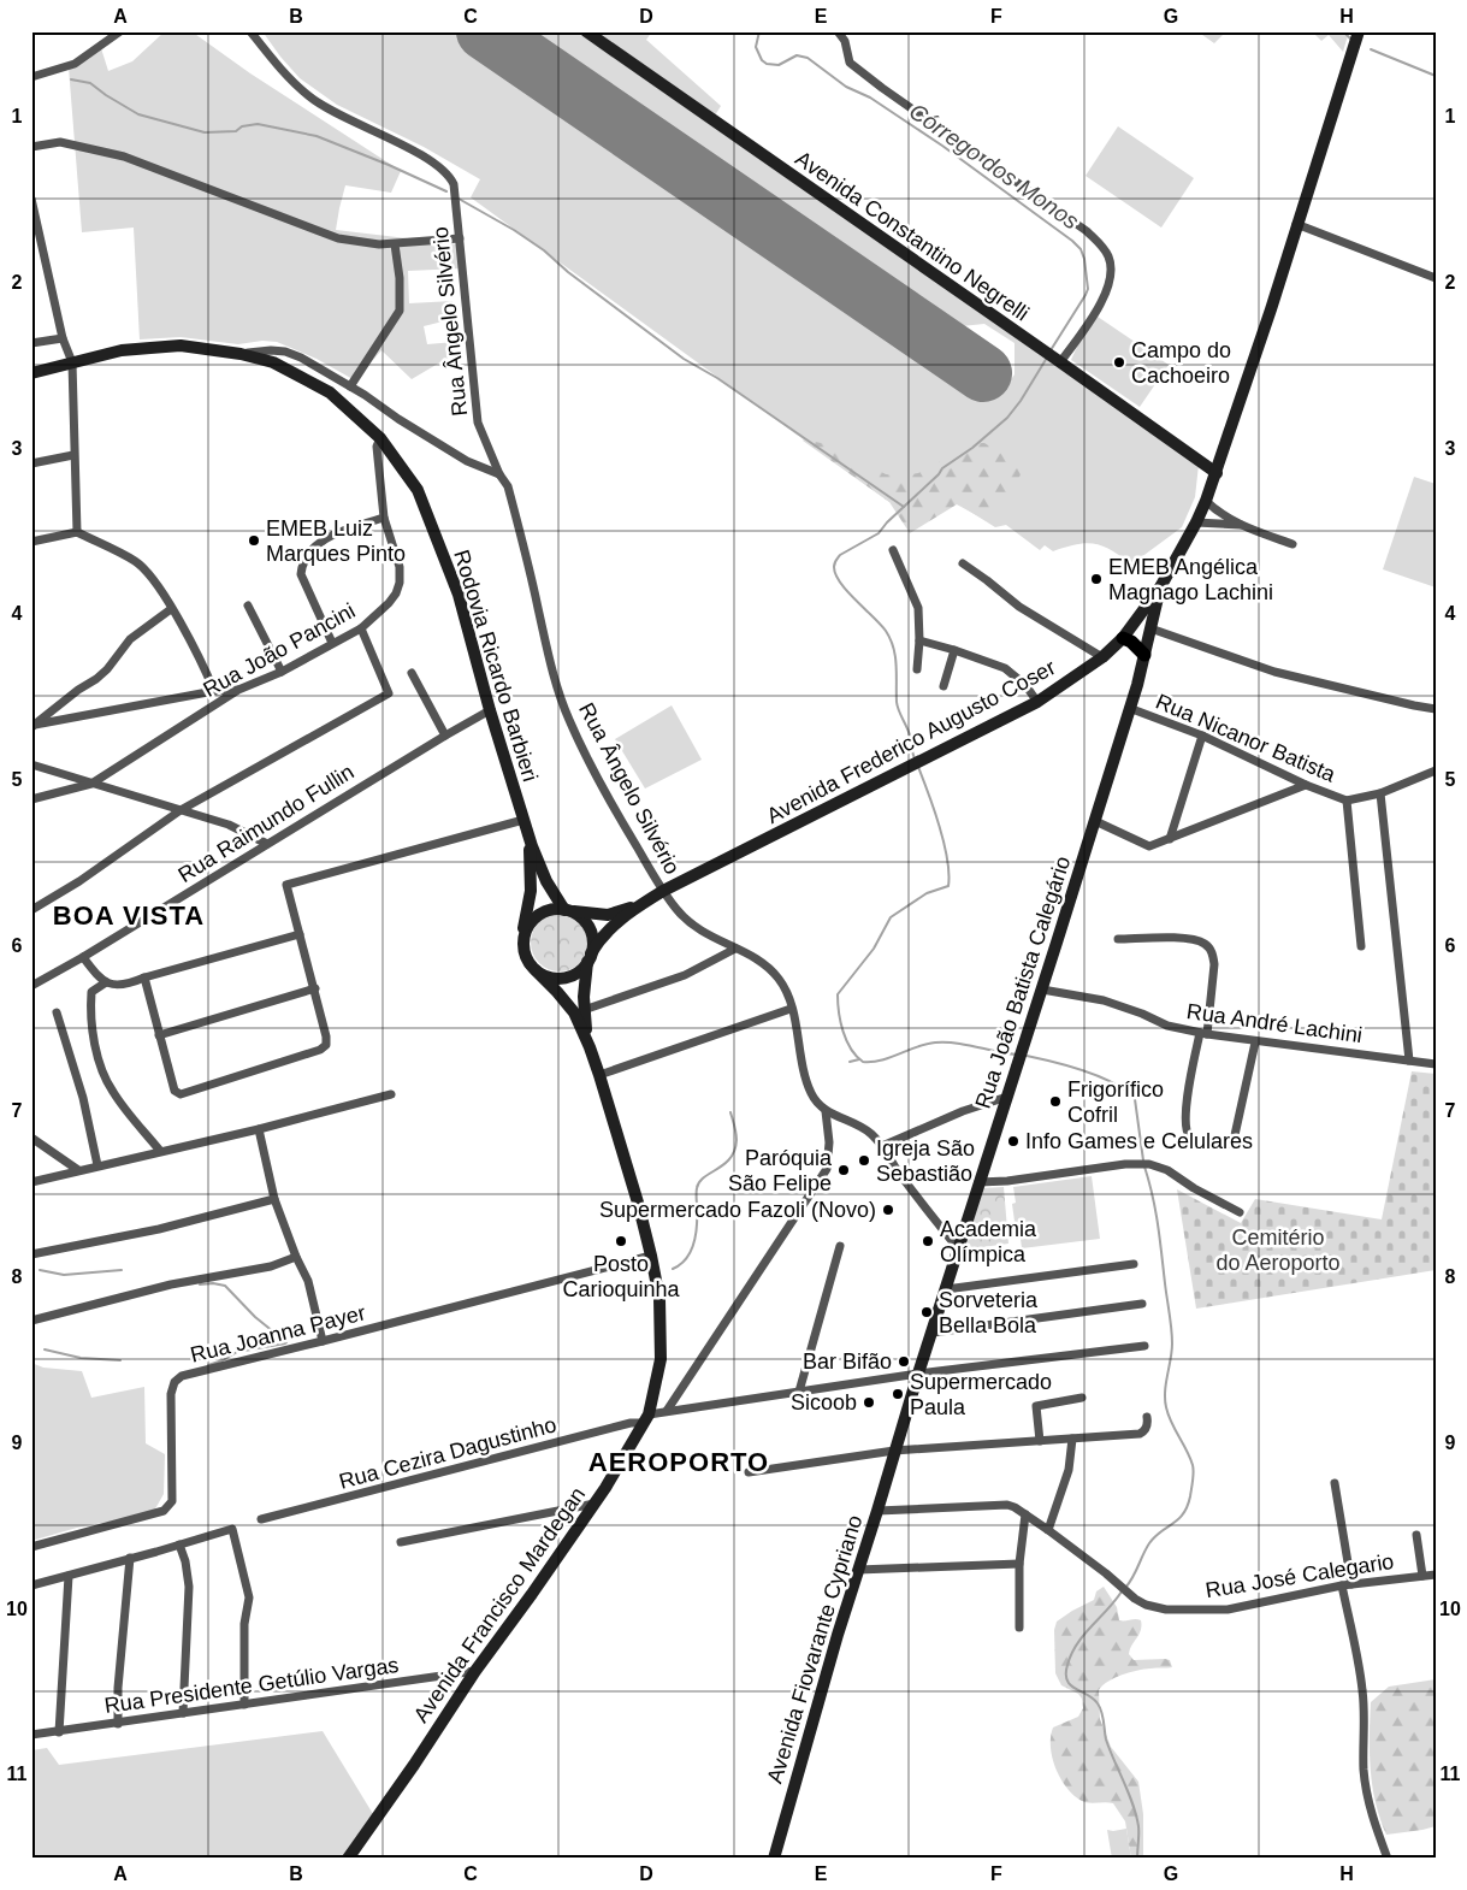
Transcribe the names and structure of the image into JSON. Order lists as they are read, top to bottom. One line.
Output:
{"streets":{"main road":["Avenida Constantino Negrelli","Rodovia Ricardo Barbieri","Avenida Frederico Augusto Coser","Rua João Batista Calegário","Avenida Francisco Mardegan","Avenida Fiovarante Cypriano"],"street":["Rua Ângelo Silvério","Rua João Pancini","Rua Nicanor Batista","Rua Raimundo Fullin","Rua André Lachini","Rua Joanna Payer","Rua Cezira Dagustinho","Rua José Calegario","Rua Presidente Getúlio Vargas"]},"crossings":[["Avenida Constantino Negrelli","Avenida Frederico Augusto Coser"],["Rua Ângelo Silvério","Avenida Frederico Augusto Coser"],["Rua João Pancini","Rodovia Ricardo Barbieri"],["Rodovia Ricardo Barbieri","Rua Raimundo Fullin"],["Rua Nicanor Batista","Rua João Batista Calegário"],["Avenida Frederico Augusto Coser","Rua João Batista Calegário"],["Avenida Frederico Augusto Coser","Avenida Francisco Mardegan"],["Rua João Batista Calegário","Rua André Lachini"],["Rua João Batista Calegário","Rua Cezira Dagustinho"],["Rua João Batista Calegário","Avenida Fiovarante Cypriano"],["Rua Joanna Payer","Avenida Francisco Mardegan"],["Rua Cezira Dagustinho","Avenida Francisco Mardegan"],["Rua José Calegario","Avenida Fiovarante Cypriano"],["Avenida Francisco Mardegan","Rua Presidente Getúlio Vargas"]],"districts":["BOA VISTA","AEROPORTO"],"water":["Córrego dos Monos"],"parks":["Cemitério do Aeroporto"],"places":["Campo do Cachoeiro","EMEB Luiz Marques Pinto","EMEB Angélica Magnago Lachini","Frigorífico Cofril","Info Games e Celulares","Igreja São Sebastião","Paróquia São Felipe","Supermercado Fazoli (Novo)","Posto Carioquinha","Academia Olímpica","Sorveteria Bella Bola","Bar Bifão","Supermercado Paula","Sicoob"],"grid":{"columns":["A","B","C","D","E","F","G","H"],"rows":["1","2","3","4","5","6","7","8","9","10","11"]}}
